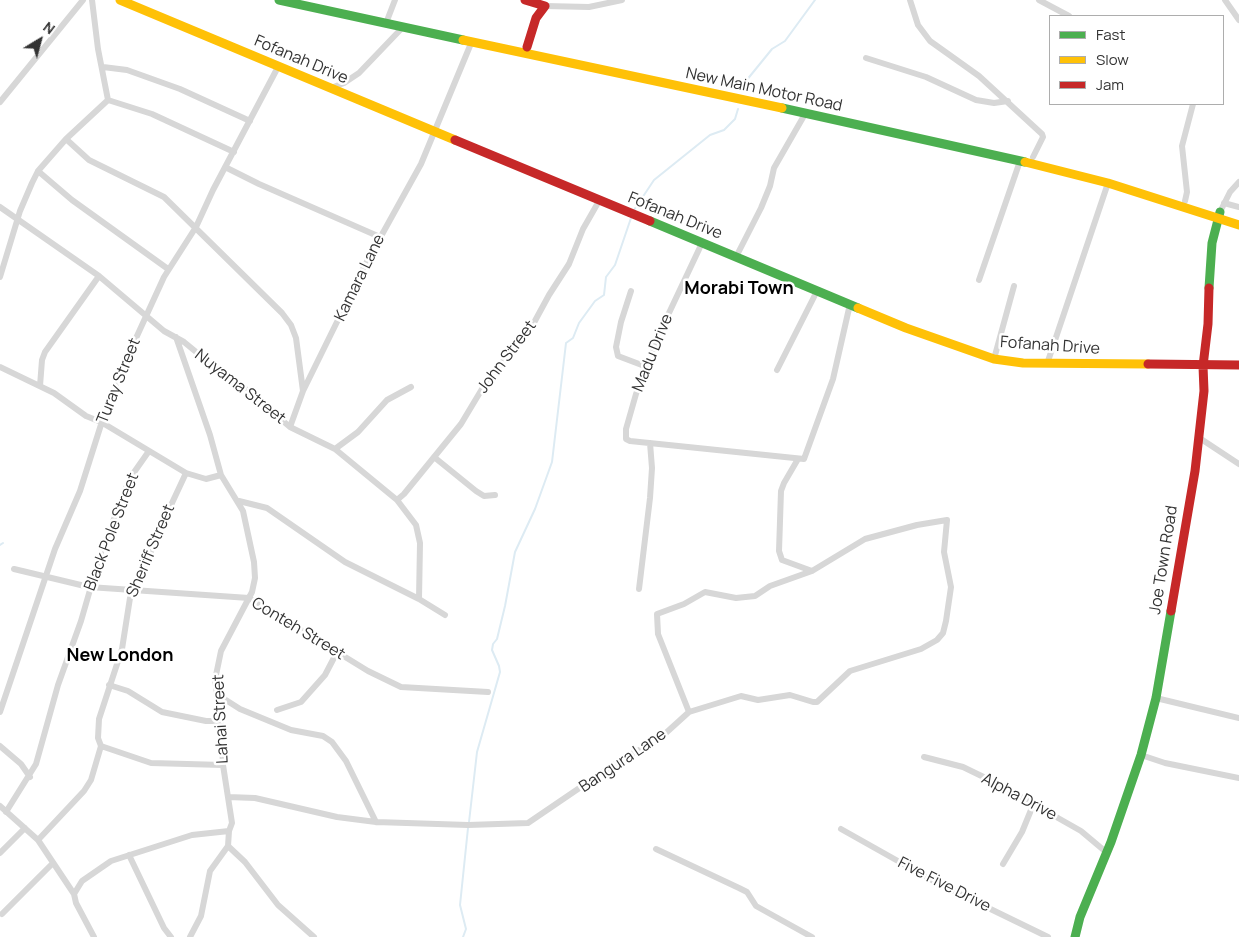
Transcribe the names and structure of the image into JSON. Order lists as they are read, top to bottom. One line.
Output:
{"streets":{"main road":["Fofanah Drive","New Main Motor Road","Joe Town Road"],"street":["Kamara Lane","Madu Drive","John Street","Turay Street","Nuyama Street","Black Pole Street","Sheriff Street","Conteh Street","Lahai Street","Bangura Lane","Alpha Drive","Five Five Drive"]},"crossings":[["Fofanah Drive","Kamara Lane"],["Fofanah Drive","Madu Drive"],["Fofanah Drive","John Street"],["Fofanah Drive","Turay Street"],["Fofanah Drive","Joe Town Road"],["New Main Motor Road","Kamara Lane"],["New Main Motor Road","Joe Town Road"],["Kamara Lane","Nuyama Street"],["John Street","Nuyama Street"],["Turay Street","Nuyama Street"],["Turay Street","Conteh Street"],["Nuyama Street","Lahai Street"],["Black Pole Street","Conteh Street"],["Sheriff Street","Conteh Street"],["Joe Town Road","Alpha Drive"],["Conteh Street","Lahai Street"],["Lahai Street","Bangura Lane"]],"districts":["Morabi Town","New London"],"legend":["Fast","Slow","Jam"],"north":"top right"}
